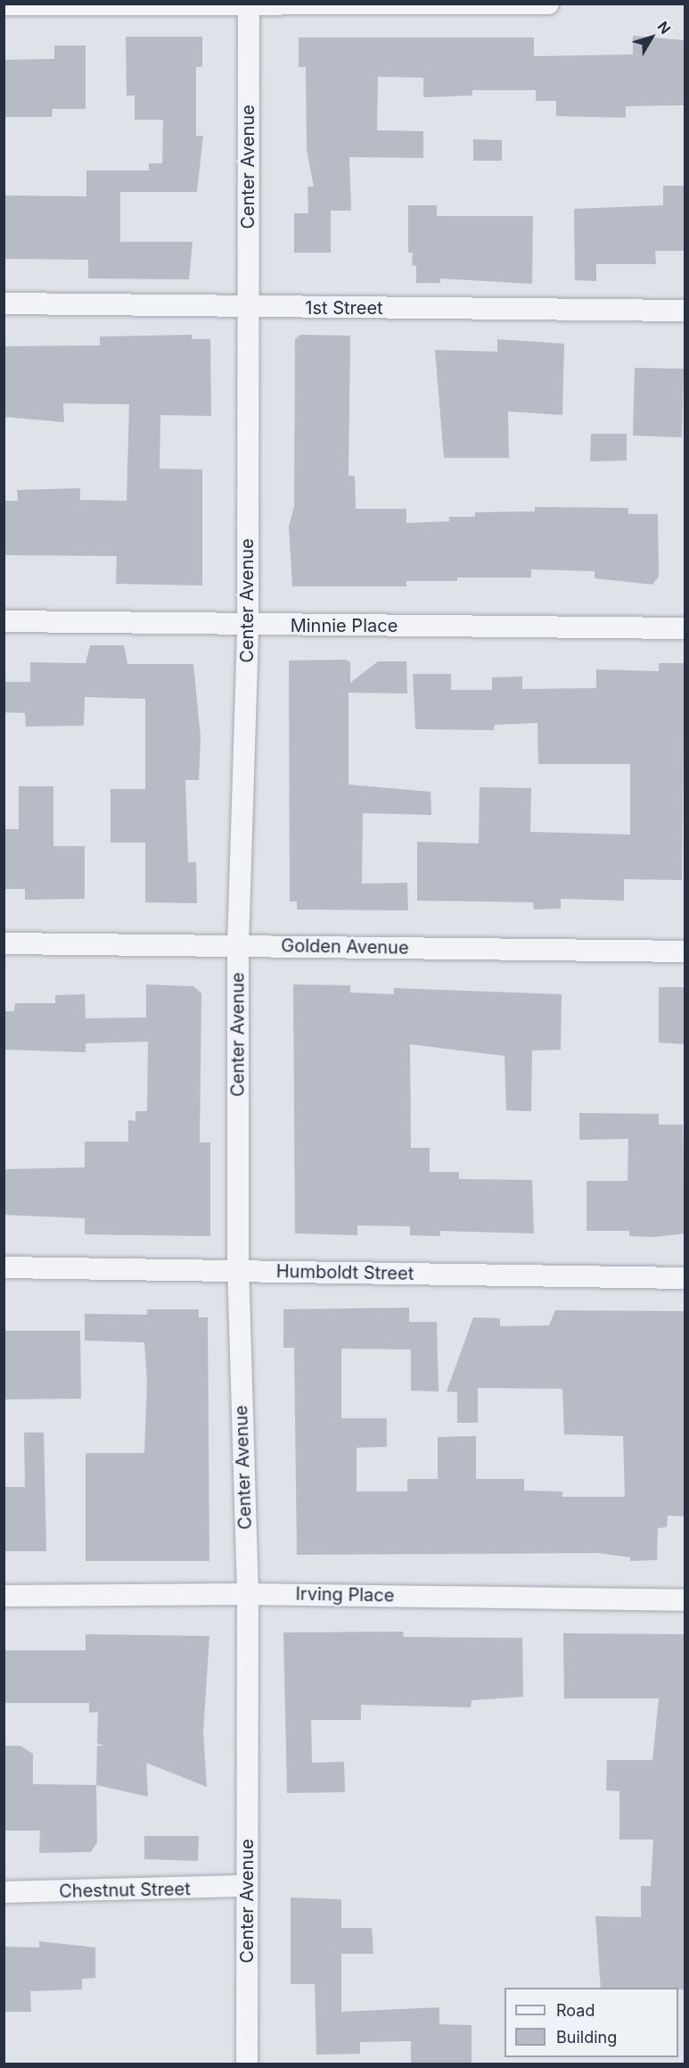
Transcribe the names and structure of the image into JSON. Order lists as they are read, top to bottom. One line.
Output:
{"streets":{"street":["Center Avenue","1st Street","Minnie Place","Golden Avenue","Humboldt Street","Irving Place","Chestnut Street"]},"crossings":[["Center Avenue","1st Street"],["Center Avenue","Minnie Place"],["Center Avenue","Golden Avenue"],["Center Avenue","Humboldt Street"],["Center Avenue","Irving Place"],["Center Avenue","Chestnut Street"]],"legend":["Road","Building"],"north":"top right"}
